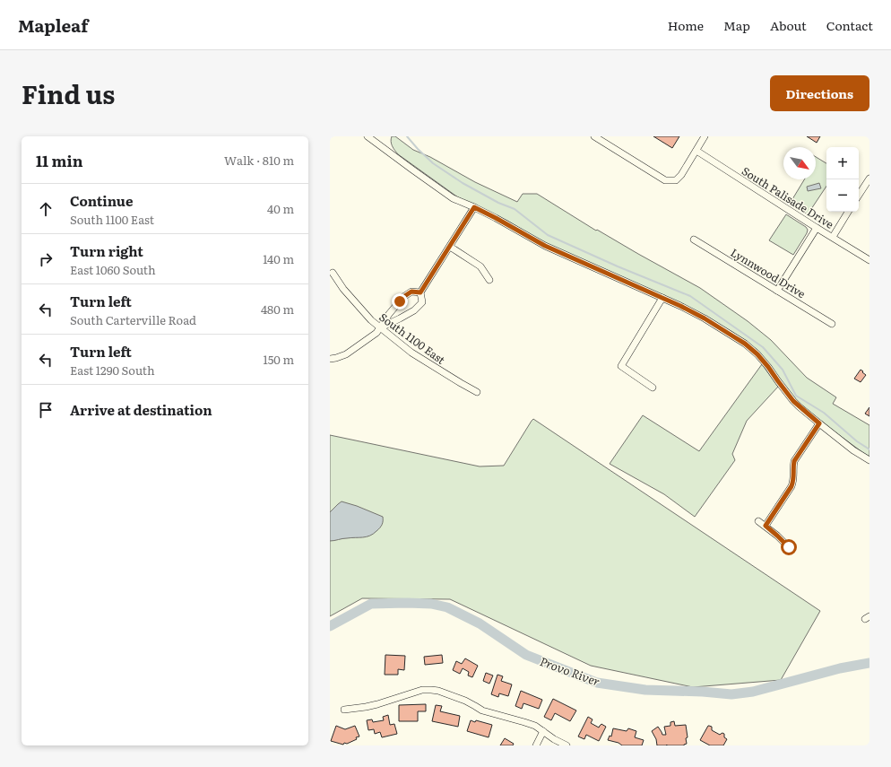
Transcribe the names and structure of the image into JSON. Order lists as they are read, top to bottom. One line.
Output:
{"streets":{"street":["South Palisade Drive","Lynnwood Drive","South 1100 East"]},"water":["Provo River"],"north":"bottom right","page":{"header":"Mapleaf","nav":["Home","Map","About","Contact"],"title":"Find us","buttons":"Directions","heading":["11 min","Walk · 810 m"],"map_buttons":["+","−"],"list":[["Continue","South 1100 East","40 m"],["Turn right","East 1060 South","140 m"],["Turn left","South Carterville Road","480 m"],["Turn left","East 1290 South","150 m"],"Arrive at destination"]}}
